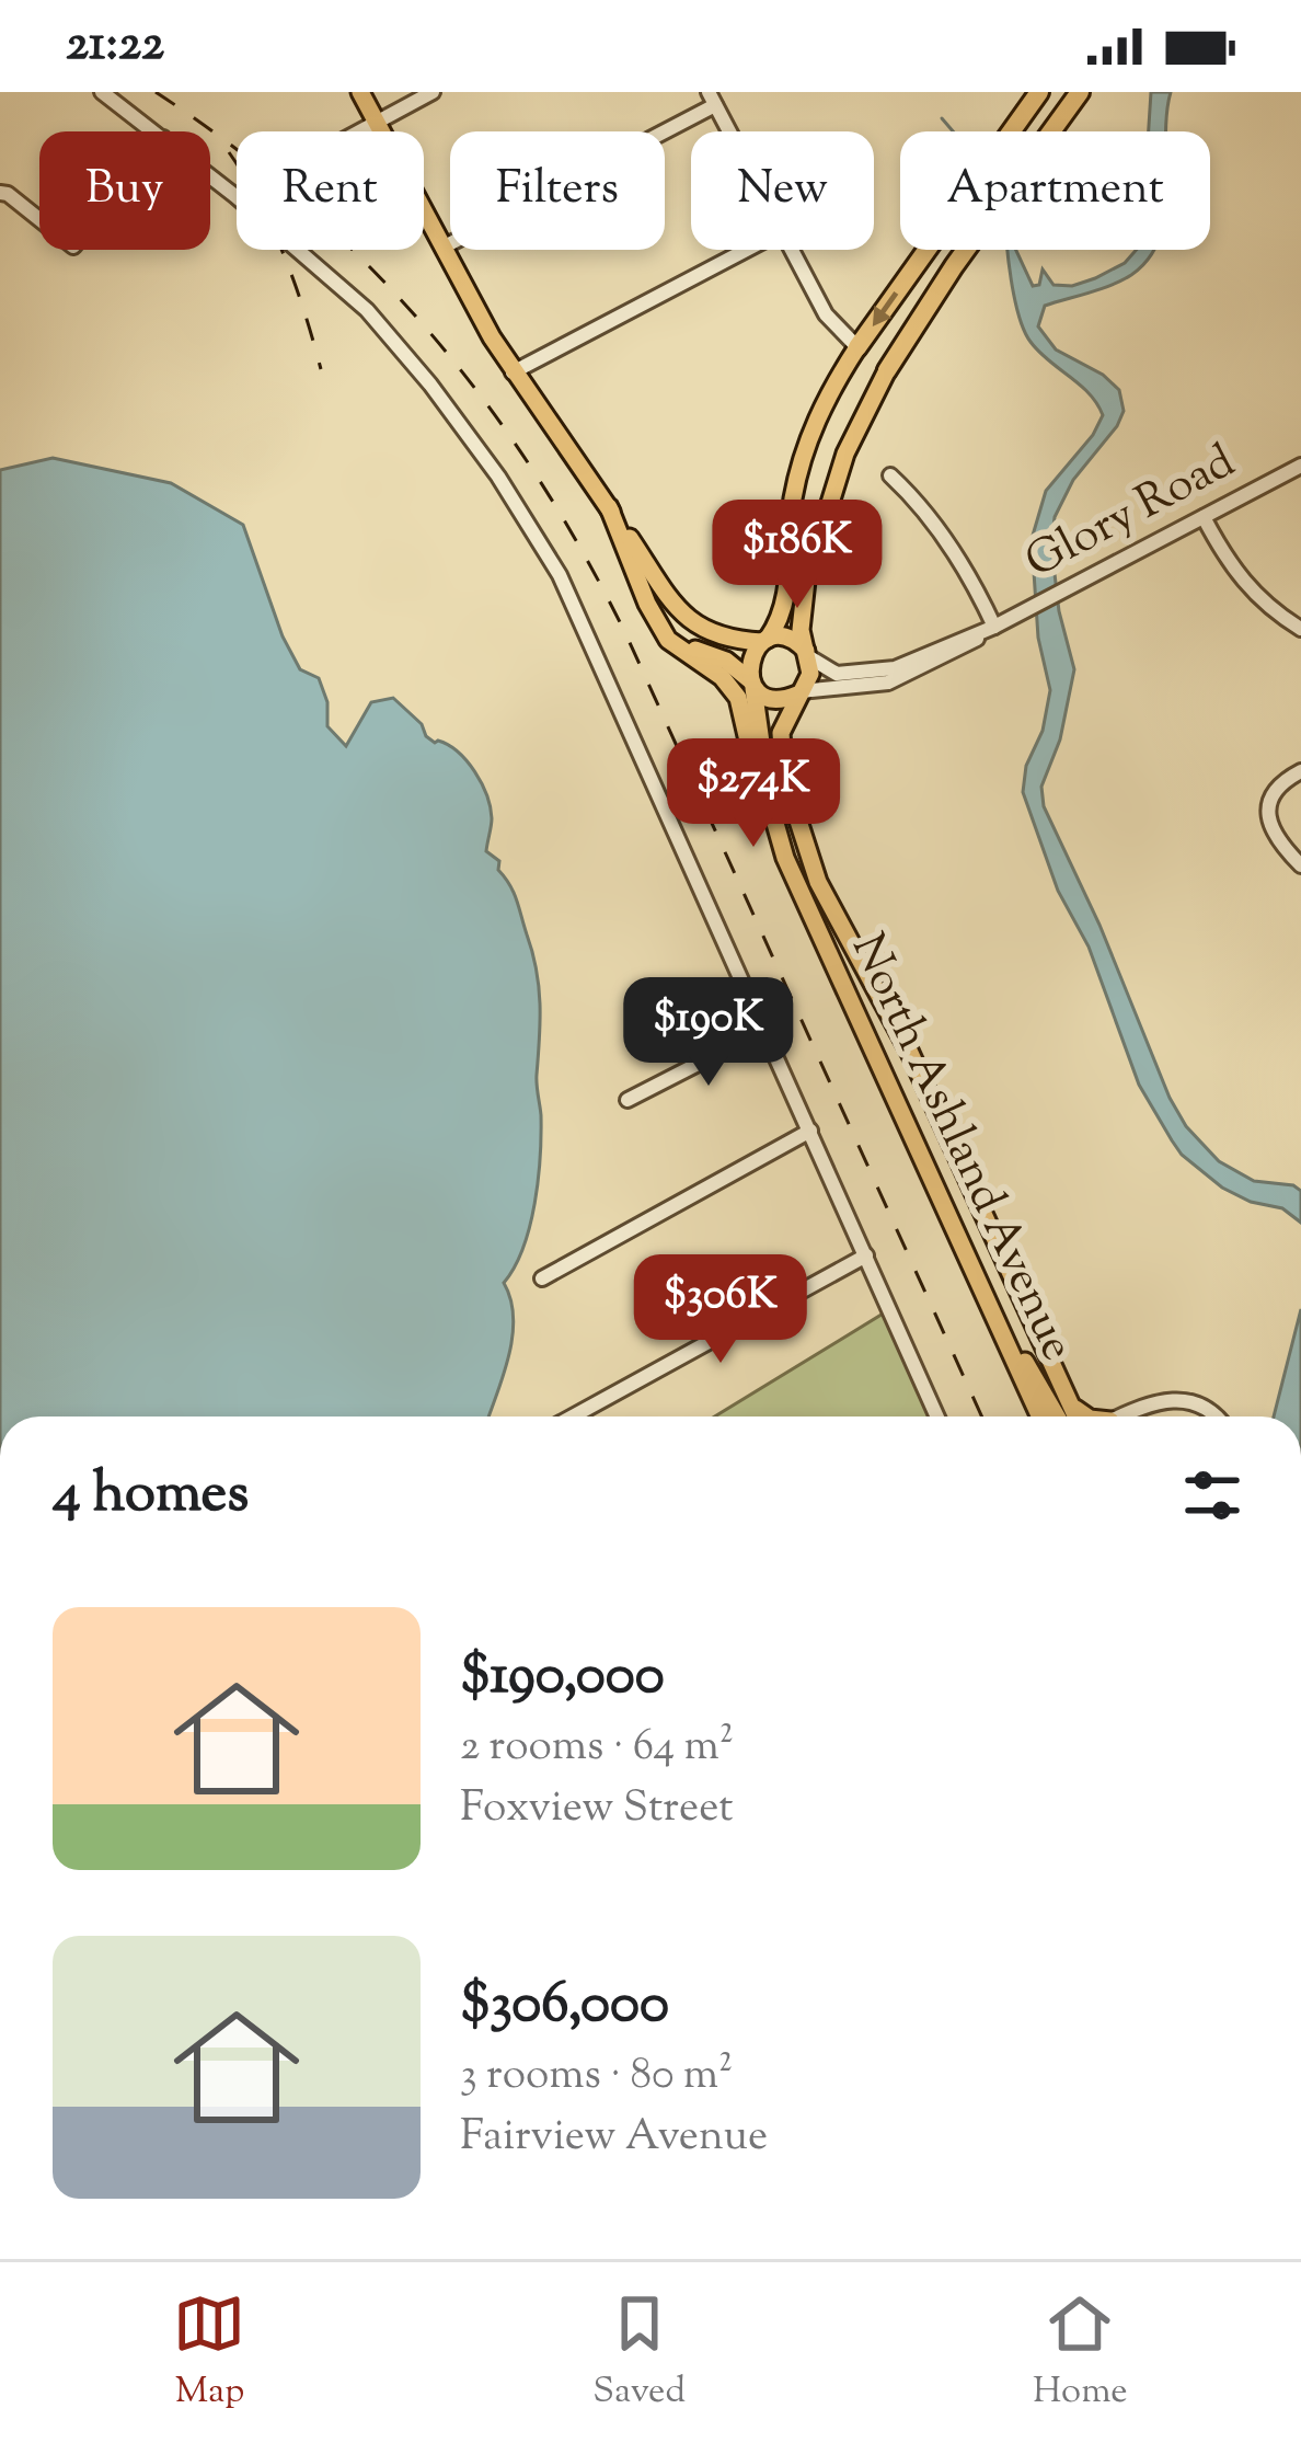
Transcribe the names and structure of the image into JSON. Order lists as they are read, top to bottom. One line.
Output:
{"streets":{"main road":["North Ashland Avenue"],"street":["Glory Road"]},"crossings":[["Glory Road","North Ashland Avenue"]],"page":{"status":"21:22","chip":["Buy","Rent","Filters","New","Apartment"],"price":["$186K","$274K","$190K","$306K"],"heading":"4 homes","list":[{"name":"$190,000","note":"2 rooms · 64 m² · Foxview Street"},{"name":"$306,000","note":"3 rooms · 80 m² · Fairview Avenue"}],"tabs":["Map","Saved","Home"]}}
